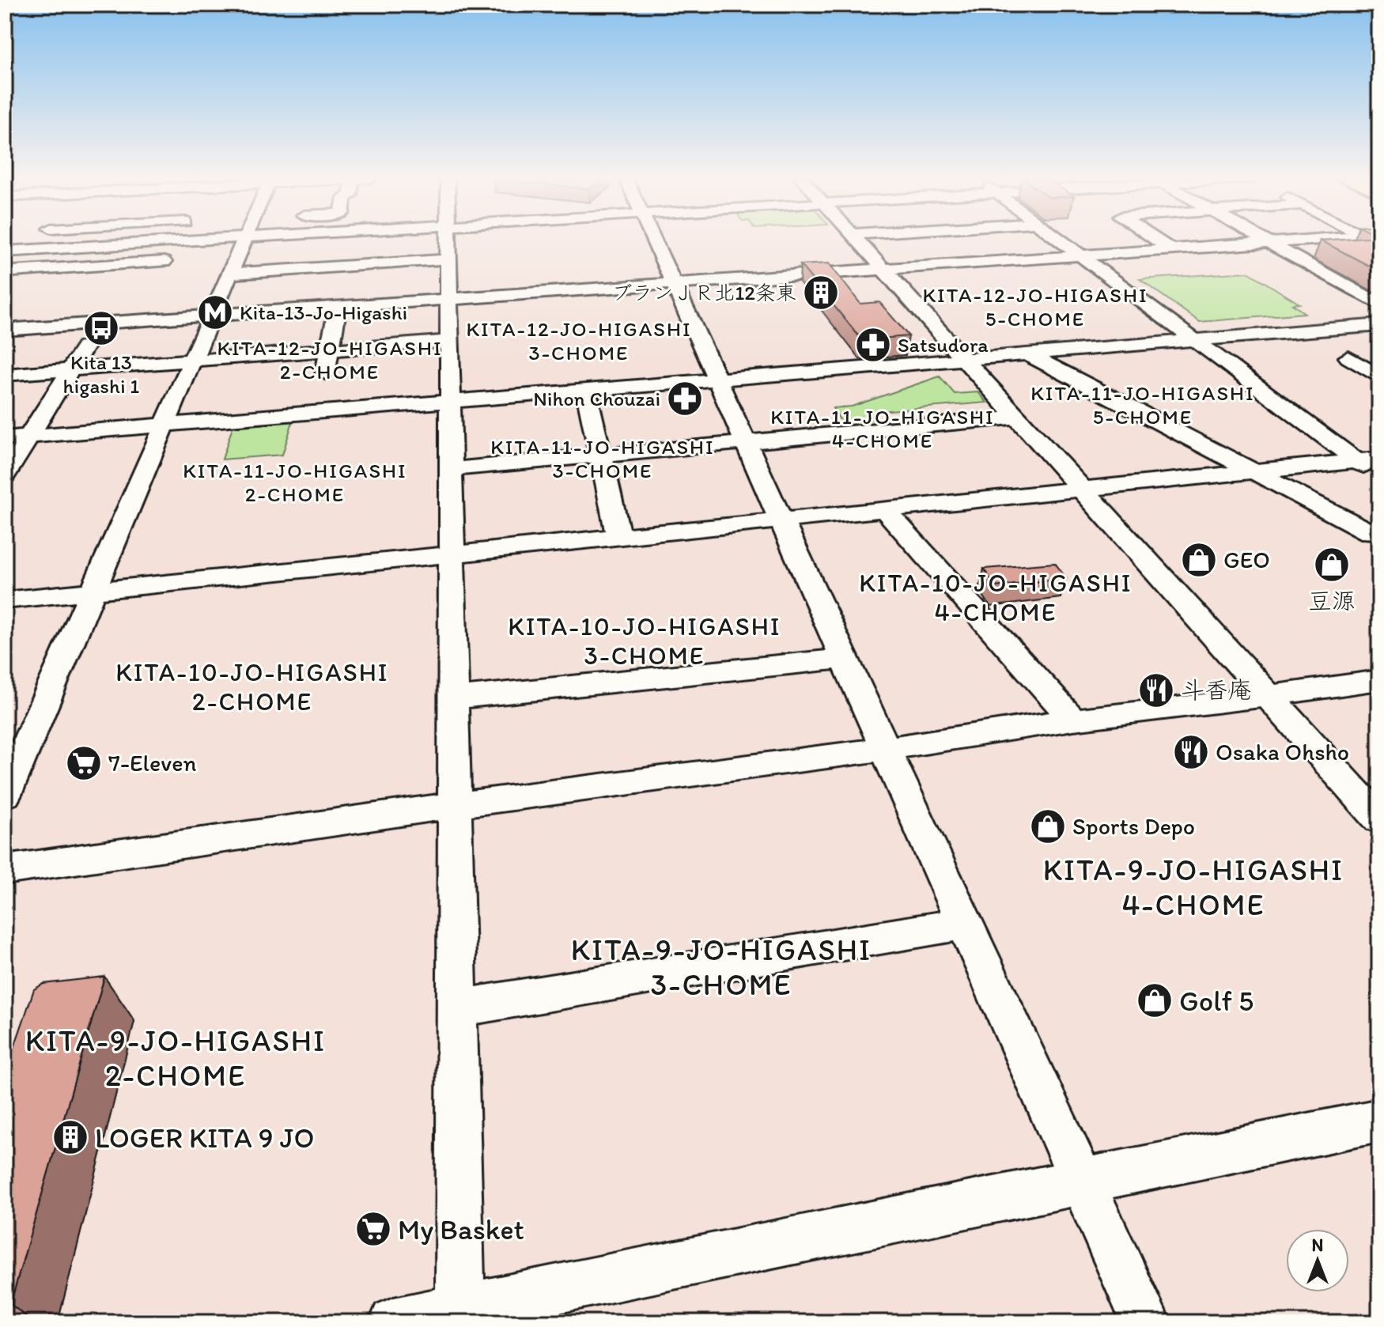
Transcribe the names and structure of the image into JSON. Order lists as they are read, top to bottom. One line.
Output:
{"districts":["KITA-12-JO-HIGASHI 5-CHOME","KITA-12-JO-HIGASHI 3-CHOME","KITA-12-JO-HIGASHI 2-CHOME","KITA-11-JO-HIGASHI 5-CHOME","KITA-11-JO-HIGASHI 4-CHOME","KITA-11-JO-HIGASHI 3-CHOME","KITA-11-JO-HIGASHI 2-CHOME","KITA-10-JO-HIGASHI 4-CHOME","KITA-10-JO-HIGASHI 3-CHOME","KITA-10-JO-HIGASHI 2-CHOME","KITA-9-JO-HIGASHI 4-CHOME","KITA-9-JO-HIGASHI 3-CHOME","KITA-9-JO-HIGASHI 2-CHOME"],"places":{"building":["ブランＪＲ北12条東","LOGER KITA 9 JO"],"metro station":["Kita-13-Jo-Higashi"],"bus stop":["Kita 13 higashi 1"],"pharmacy":["Satsudora","Nihon Chouzai"],"shop":["GEO","豆源","Sports Depo","Golf 5"],"restaurant":["斗香庵","Osaka Ohsho"],"supermarket":["7-Eleven","My Basket"]},"north":"top"}
